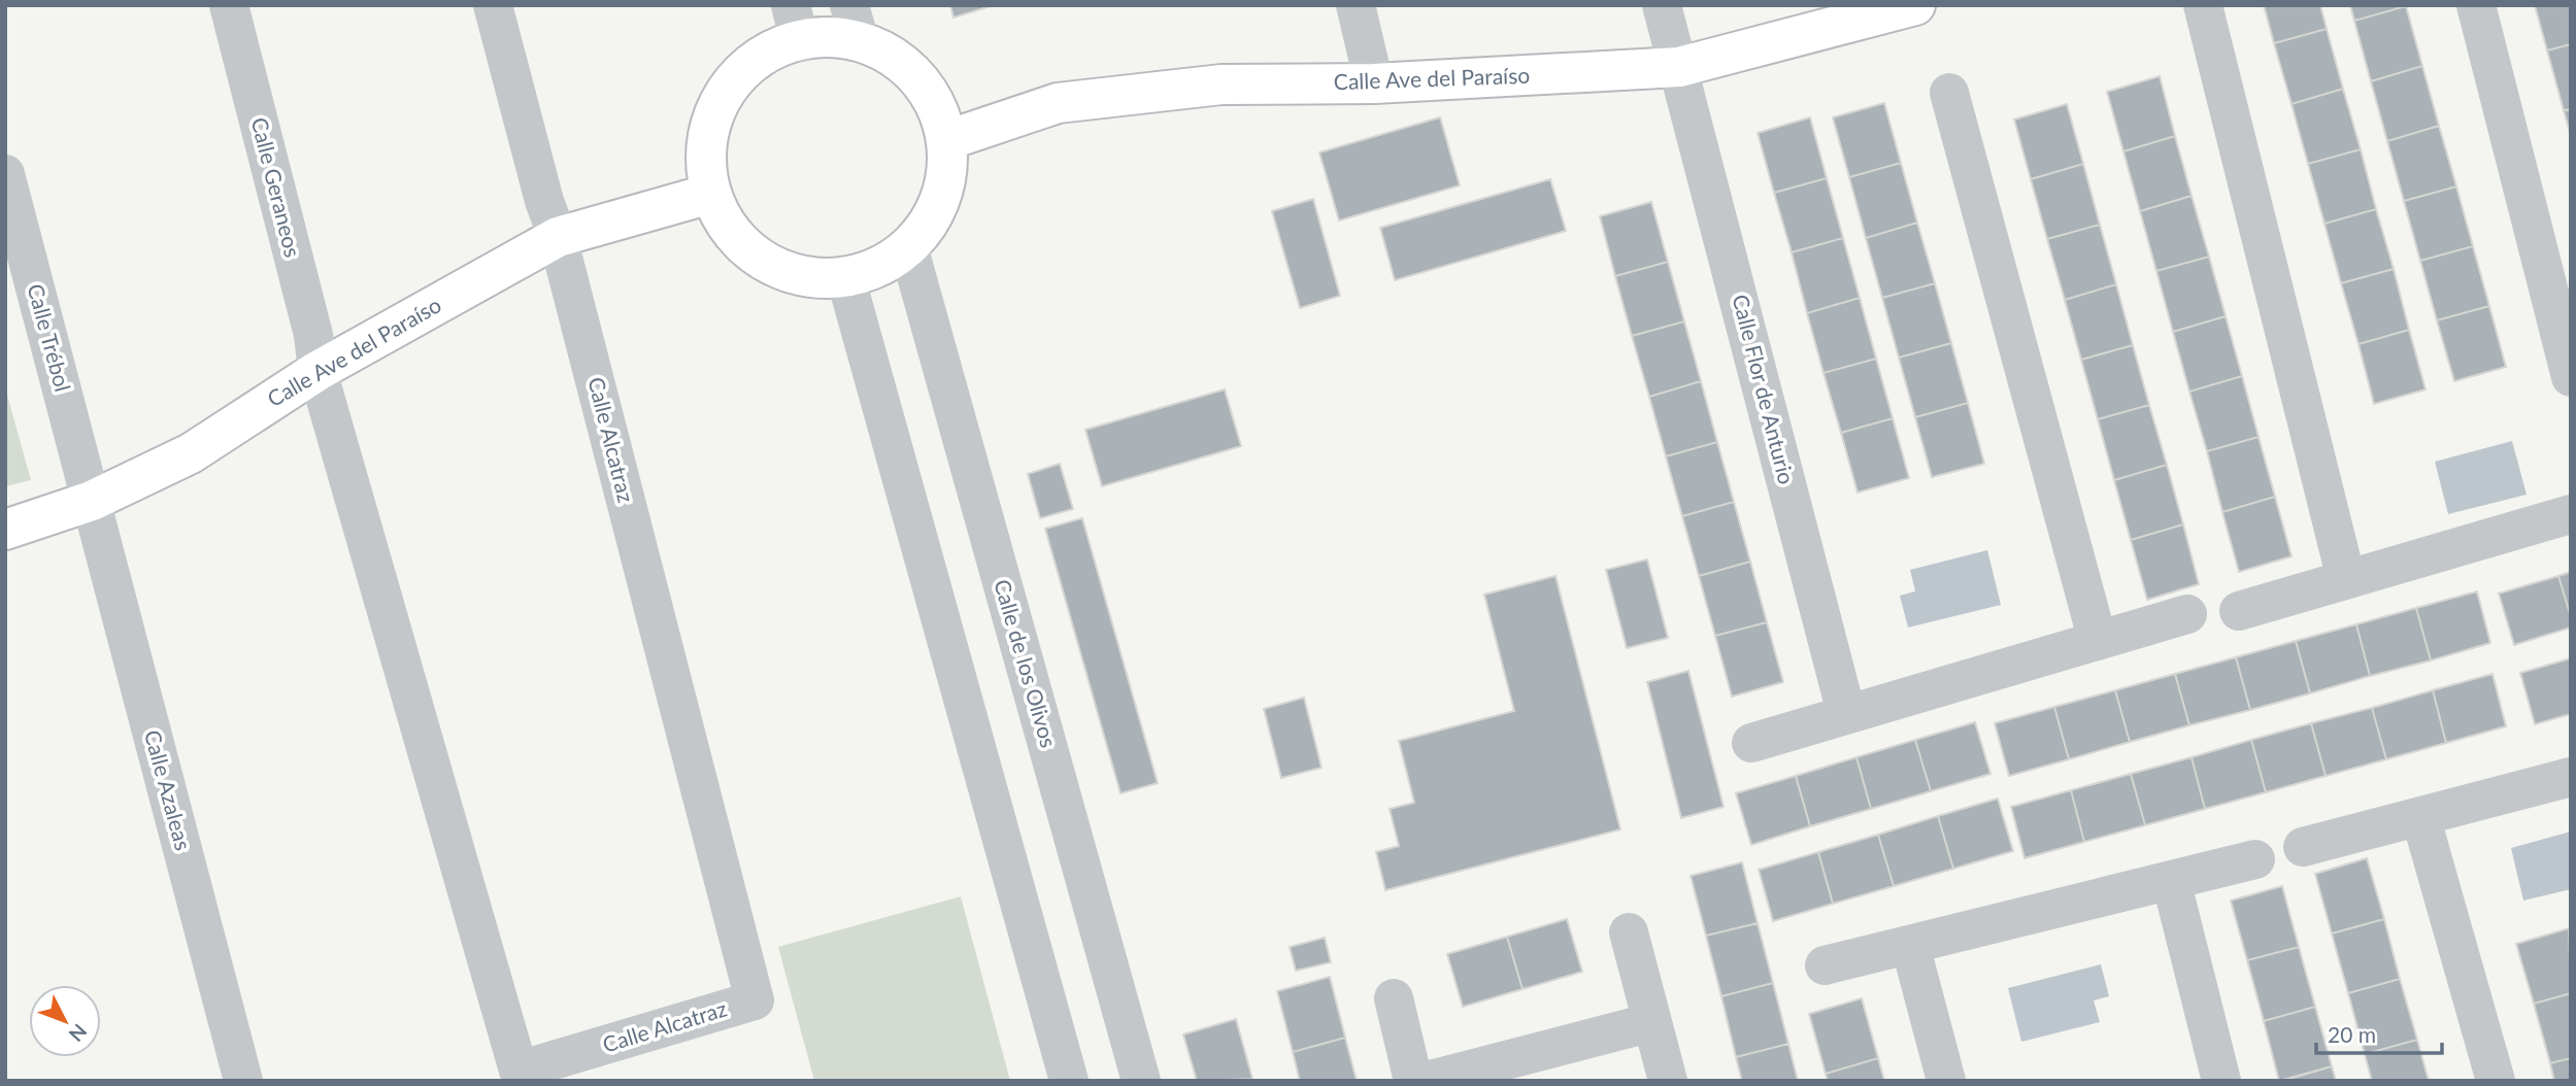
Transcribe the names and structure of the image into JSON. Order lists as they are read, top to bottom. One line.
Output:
{"streets":{"street":["Calle Ave del Paraíso","Calle Geraneos","Calle Trébol","Calle Flor de Anturio","Calle Alcatraz","Calle de los Olivos","Calle Azaleas"]},"crossings":[["Calle Ave del Paraíso","Calle Geraneos"],["Calle Ave del Paraíso","Calle Trébol"],["Calle Ave del Paraíso","Calle Flor de Anturio"],["Calle Ave del Paraíso","Calle Alcatraz"],["Calle Ave del Paraíso","Calle de los Olivos"],["Calle Ave del Paraíso","Calle Azaleas"],["Calle Geraneos","Calle Alcatraz"],["Calle Trébol","Calle Azaleas"]],"scale_bar":"20 m","north":"bottom right"}
